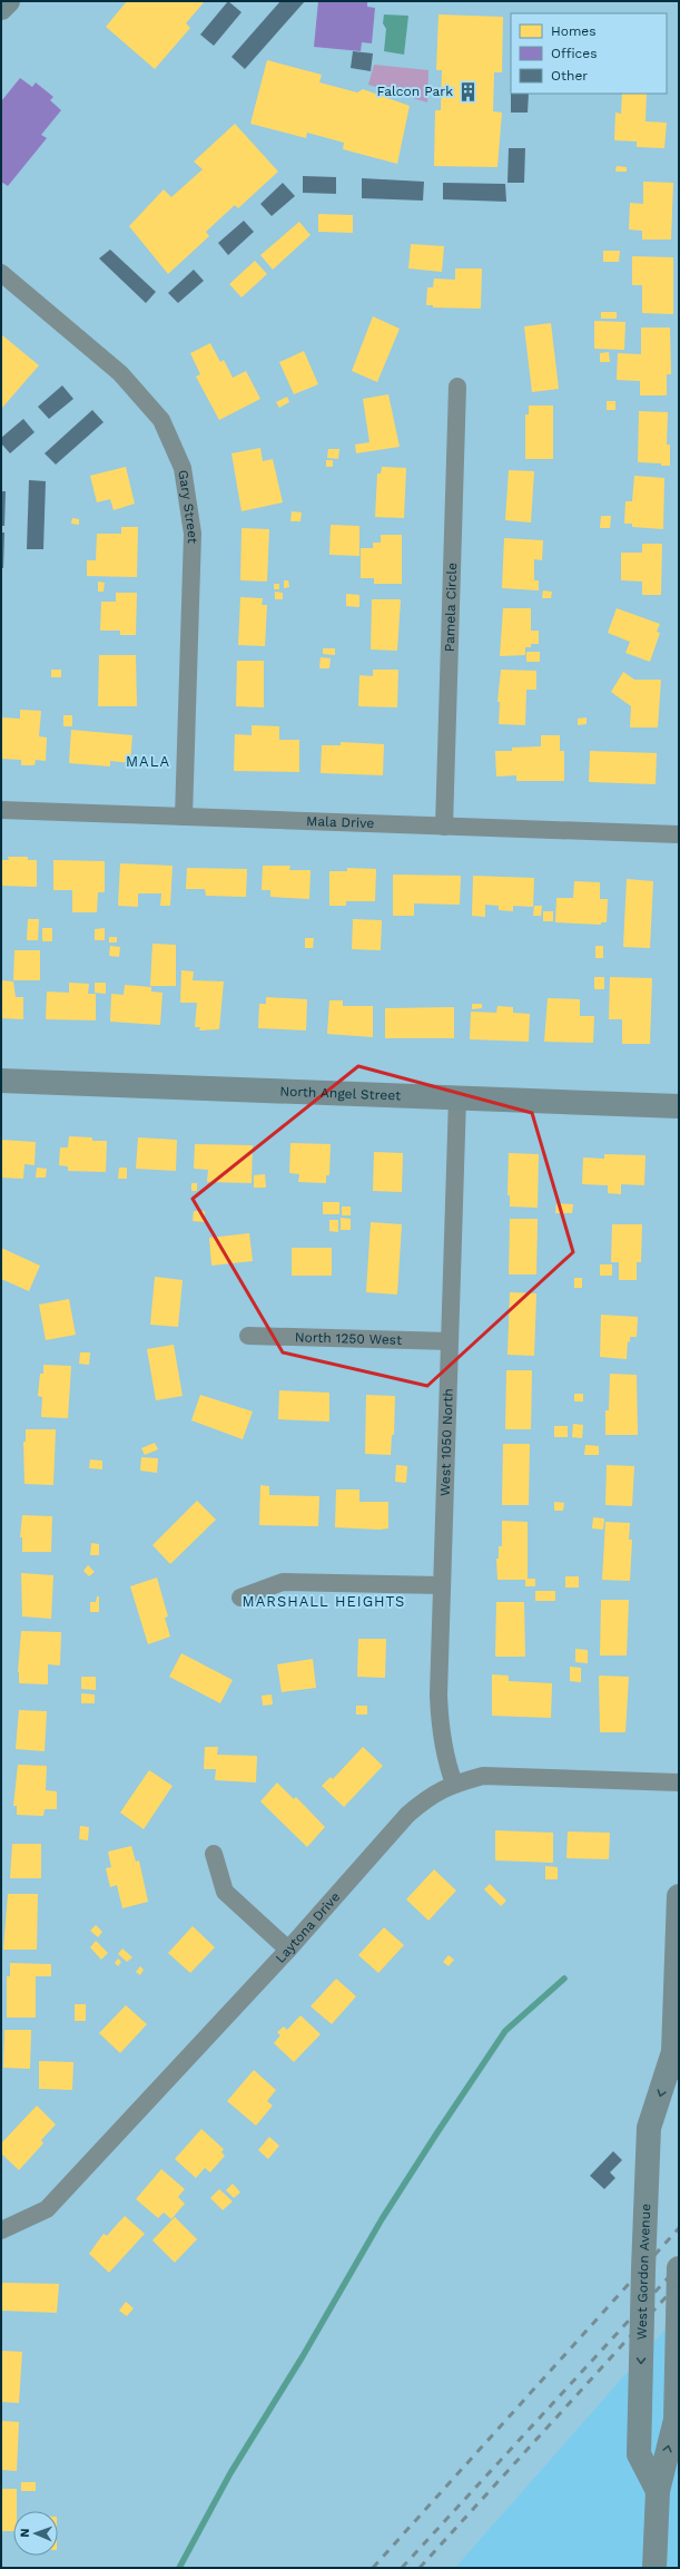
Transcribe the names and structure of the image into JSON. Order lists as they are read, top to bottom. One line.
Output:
{"streets":{"main road":["North Angel Street","West Gordon Avenue"],"street":["Gary Street","Pamela Circle","Mala Drive","North 1250 West","West 1050 North","Laytona Drive"]},"crossings":[["Gary Street","Mala Drive"],["Pamela Circle","Mala Drive"],["North Angel Street","West 1050 North"],["North 1250 West","West 1050 North"],["West 1050 North","Laytona Drive"]],"districts":["MALA","MARSHALL HEIGHTS"],"places":{"building":["Falcon Park"]},"legend":["Homes","Offices","Other"],"north":"left"}
